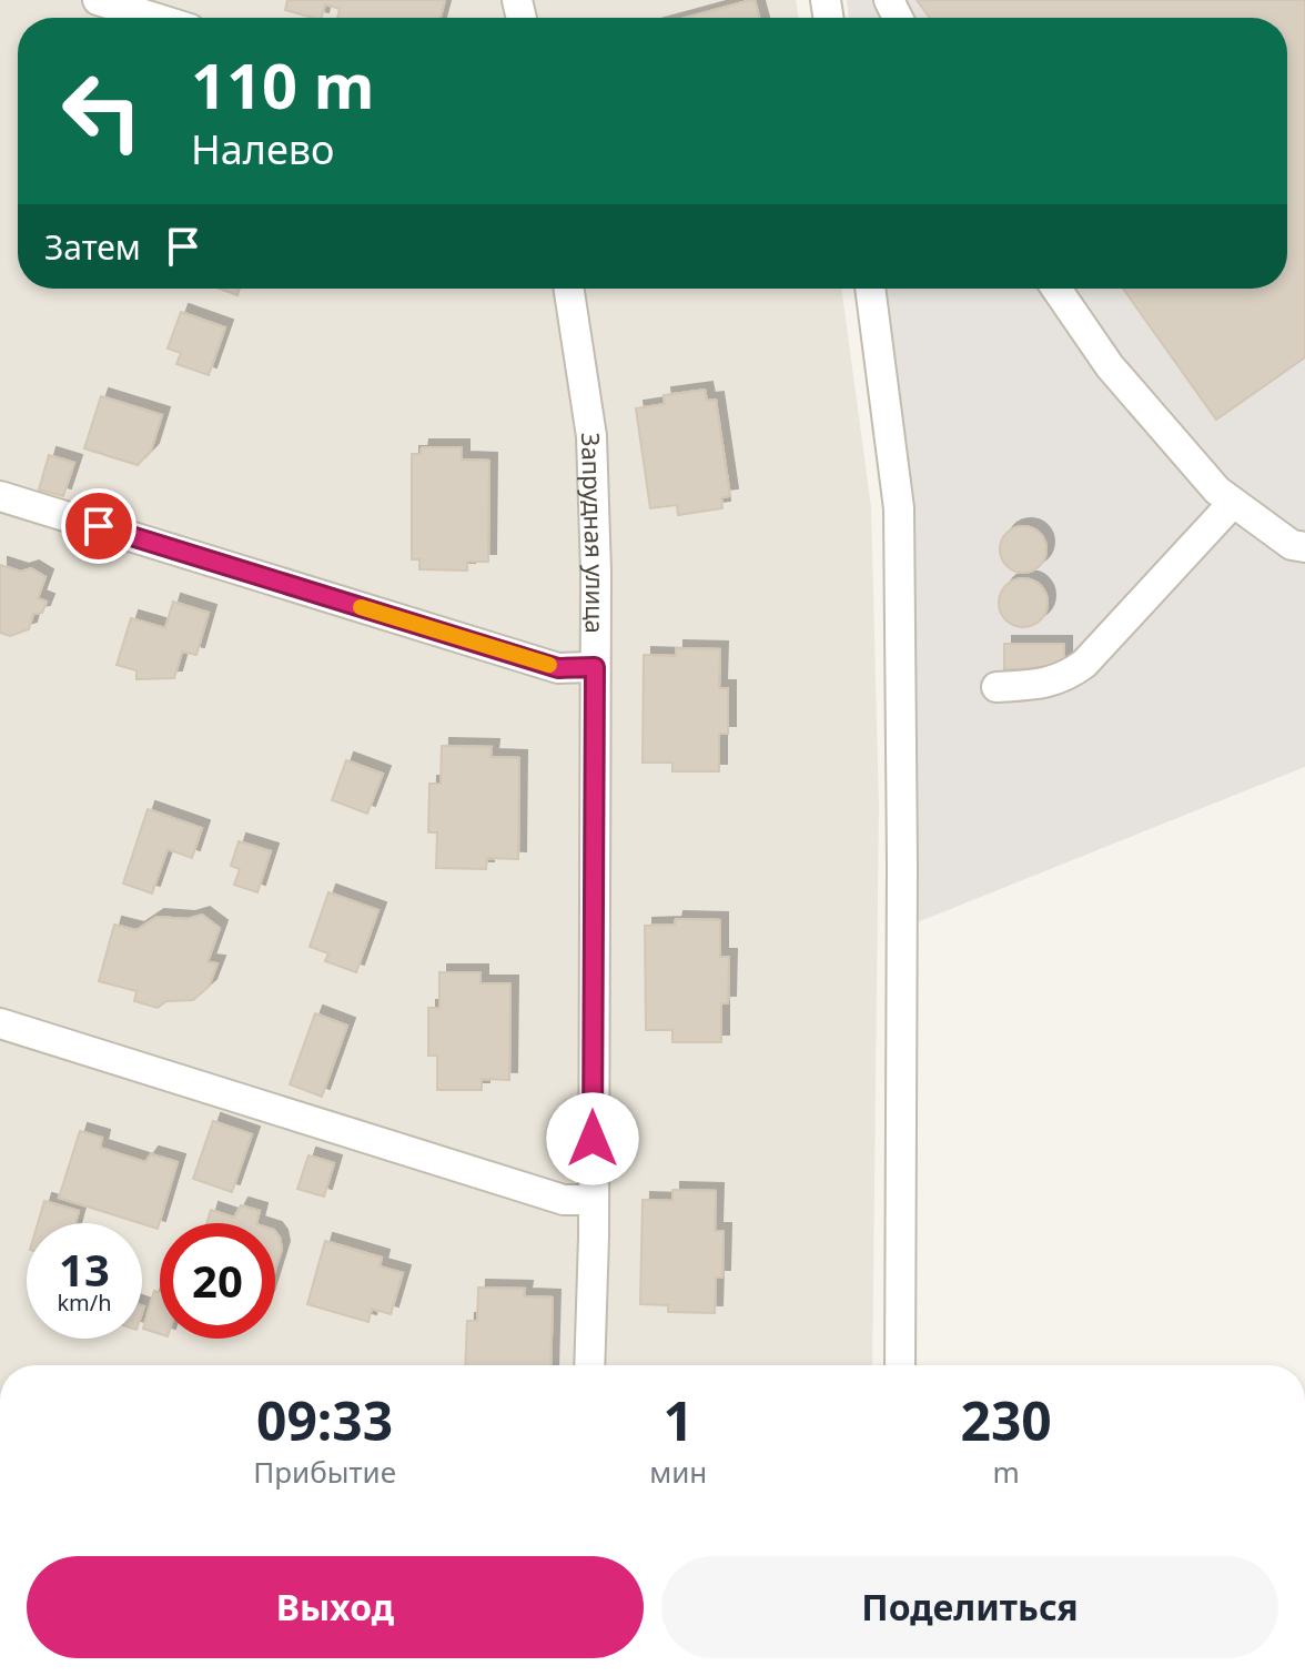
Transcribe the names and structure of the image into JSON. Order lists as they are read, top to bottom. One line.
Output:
{"streets":{"street":["Запрудная улица"]},"page":{"turn":["110 m","Налево"],"then":"Затем","speed":"13 km/h","limit":"20","eta":["09:33","Прибытие","1","мин","230","m"],"buttons":["Выход","Поделиться"]}}
